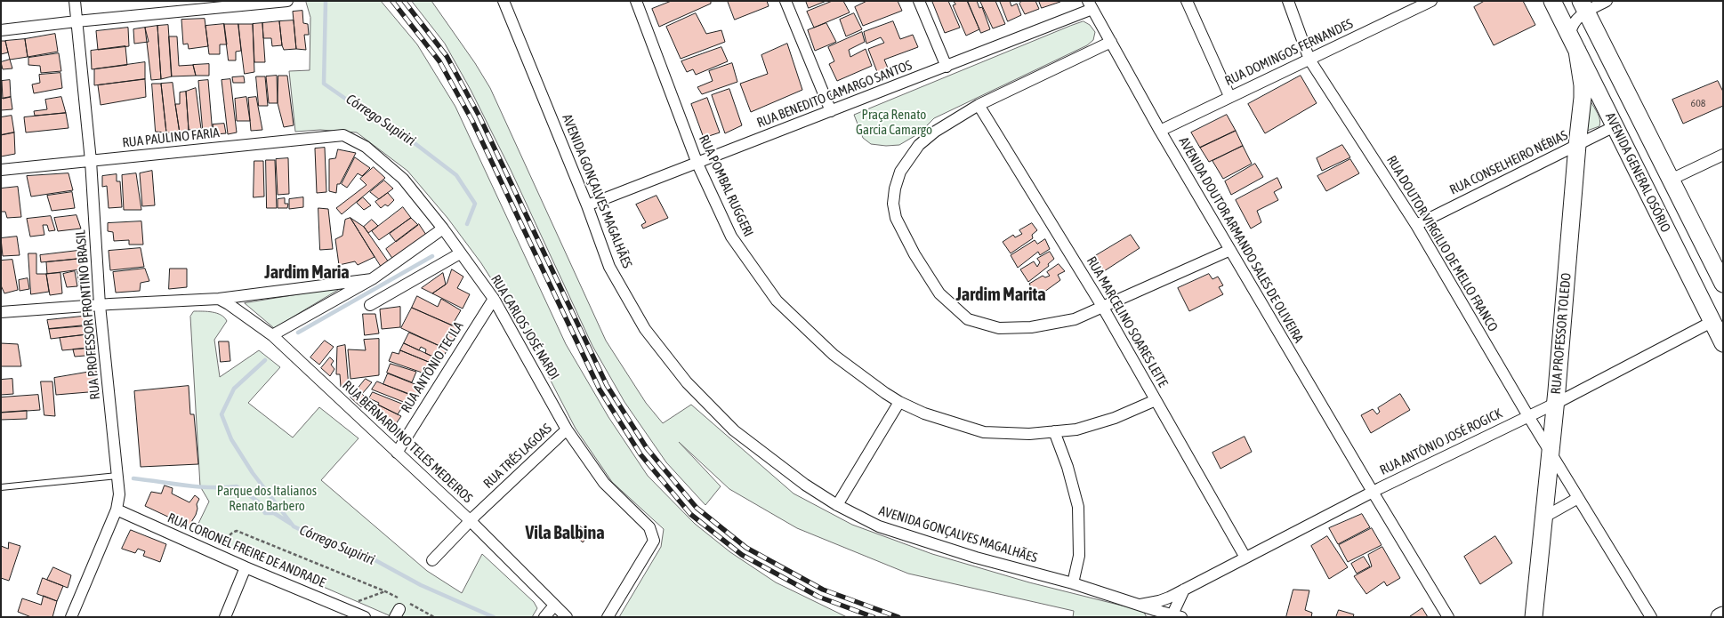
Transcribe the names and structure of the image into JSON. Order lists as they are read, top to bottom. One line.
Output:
{"streets":{"main road":["AVENIDA GENERAL OSÓRIO","RUA PROFESSOR TOLEDO"],"street":["RUA DOMINGOS FERNANDES","RUA BENEDITO CAMARGO SANTOS","RUA PAULINO FARIA","RUA CONSELHEIRO NÉBIAS","RUA POMBAL RUGGERI","AVENIDA GONÇALVES MAGALHÃES","AVENIDA DOUTOR ARMANDO SALES DE OLIVEIRA","RUA DOUTOR VIRGILIO DE MELLO FRANCO","RUA PROFESSOR FRONTINO BRASIL","RUA MARCELINO SOARES LEITE","RUA CARLOS JOSÉ NARDI","RUA ANTÔNIO TECILA","RUA BERNARDINO TELES MEDEIROS","RUA ANTÔNIO JOSÉ ROGICK","RUA TRÊS LAGOAS","RUA CORONEL FREIRE DE ANDRADE"]},"crossings":[["RUA DOMINGOS FERNANDES","AVENIDA DOUTOR ARMANDO SALES DE OLIVEIRA"],["RUA DOMINGOS FERNANDES","RUA DOUTOR VIRGILIO DE MELLO FRANCO"],["RUA BENEDITO CAMARGO SANTOS","RUA POMBAL RUGGERI"],["RUA BENEDITO CAMARGO SANTOS","AVENIDA GONÇALVES MAGALHÃES"],["RUA BENEDITO CAMARGO SANTOS","AVENIDA DOUTOR ARMANDO SALES DE OLIVEIRA"],["RUA PAULINO FARIA","RUA PROFESSOR FRONTINO BRASIL"],["RUA PAULINO FARIA","RUA CARLOS JOSÉ NARDI"],["RUA CONSELHEIRO NÉBIAS","AVENIDA GENERAL OSÓRIO"],["RUA CONSELHEIRO NÉBIAS","RUA DOUTOR VIRGILIO DE MELLO FRANCO"],["RUA CONSELHEIRO NÉBIAS","RUA PROFESSOR TOLEDO"],["AVENIDA GENERAL OSÓRIO","RUA PROFESSOR TOLEDO"],["AVENIDA GENERAL OSÓRIO","RUA ANTÔNIO JOSÉ ROGICK"],["RUA POMBAL RUGGERI","RUA MARCELINO SOARES LEITE"],["AVENIDA GONÇALVES MAGALHÃES","RUA ANTÔNIO JOSÉ ROGICK"],["AVENIDA DOUTOR ARMANDO SALES DE OLIVEIRA","RUA ANTÔNIO JOSÉ ROGICK"],["RUA DOUTOR VIRGILIO DE MELLO FRANCO","RUA PROFESSOR TOLEDO"],["RUA DOUTOR VIRGILIO DE MELLO FRANCO","RUA ANTÔNIO JOSÉ ROGICK"],["RUA PROFESSOR FRONTINO BRASIL","RUA CORONEL FREIRE DE ANDRADE"],["RUA MARCELINO SOARES LEITE","RUA ANTÔNIO JOSÉ ROGICK"],["RUA CARLOS JOSÉ NARDI","RUA ANTÔNIO TECILA"],["RUA CARLOS JOSÉ NARDI","RUA TRÊS LAGOAS"],["RUA PROFESSOR TOLEDO","RUA ANTÔNIO JOSÉ ROGICK"],["RUA ANTÔNIO TECILA","RUA BERNARDINO TELES MEDEIROS"],["RUA BERNARDINO TELES MEDEIROS","RUA TRÊS LAGOAS"]],"districts":["Jardim Maria","Jardim Marita","Vila Balbina"],"water":["Córrego Supiriri"],"parks":["Praça Renato Garcia Camargo","Parque dos Italianos Renato Barbero"],"house_numbers":["608"]}
